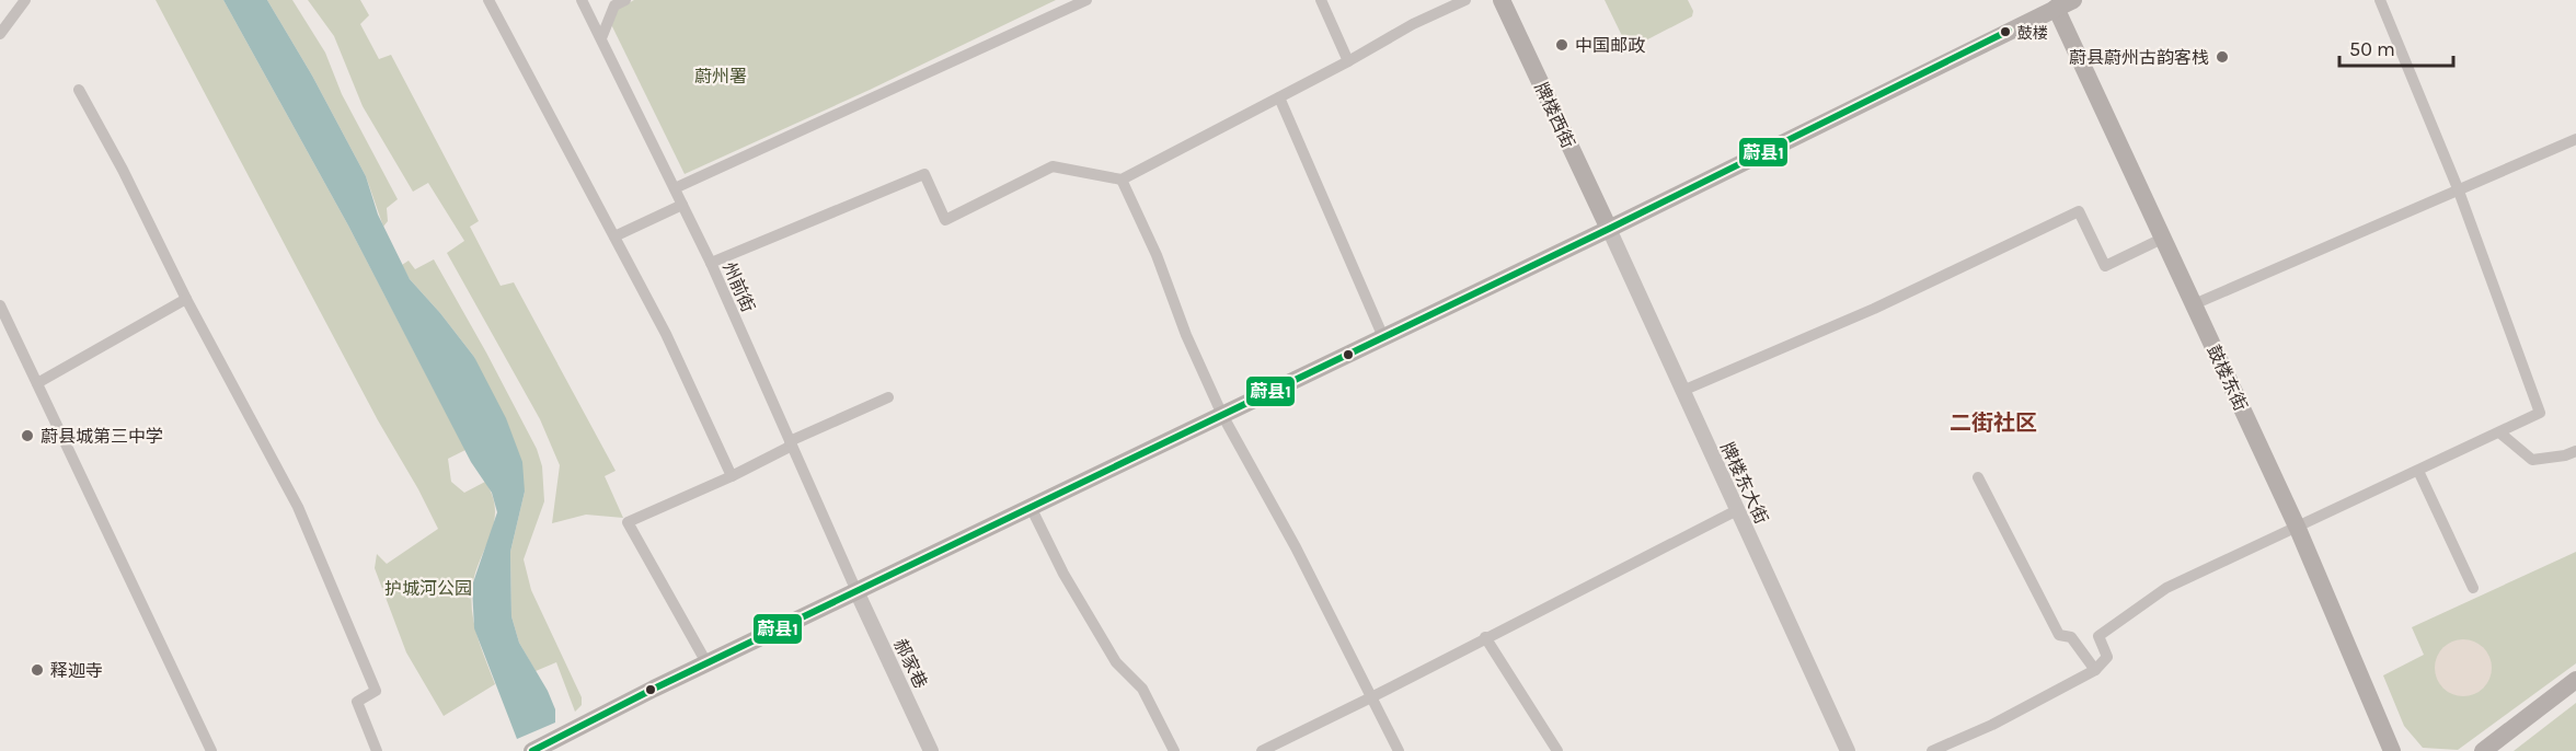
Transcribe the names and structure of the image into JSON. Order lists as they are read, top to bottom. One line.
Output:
{"streets":{"main road":["牌楼西街","鼓楼东街"],"street":["州前街","牌楼东大街","郝家巷"]},"crossings":[["牌楼西街","牌楼东大街"],["州前街","郝家巷"]],"districts":["二街社区"],"parks":["蔚州署","护城河公园"],"places":["鼓楼","中国邮政","蔚县蔚州古韵客栈","蔚县城第三中学","释迦寺"],"lines":["transit line 蔚县1"],"scale_bar":"50 m"}
